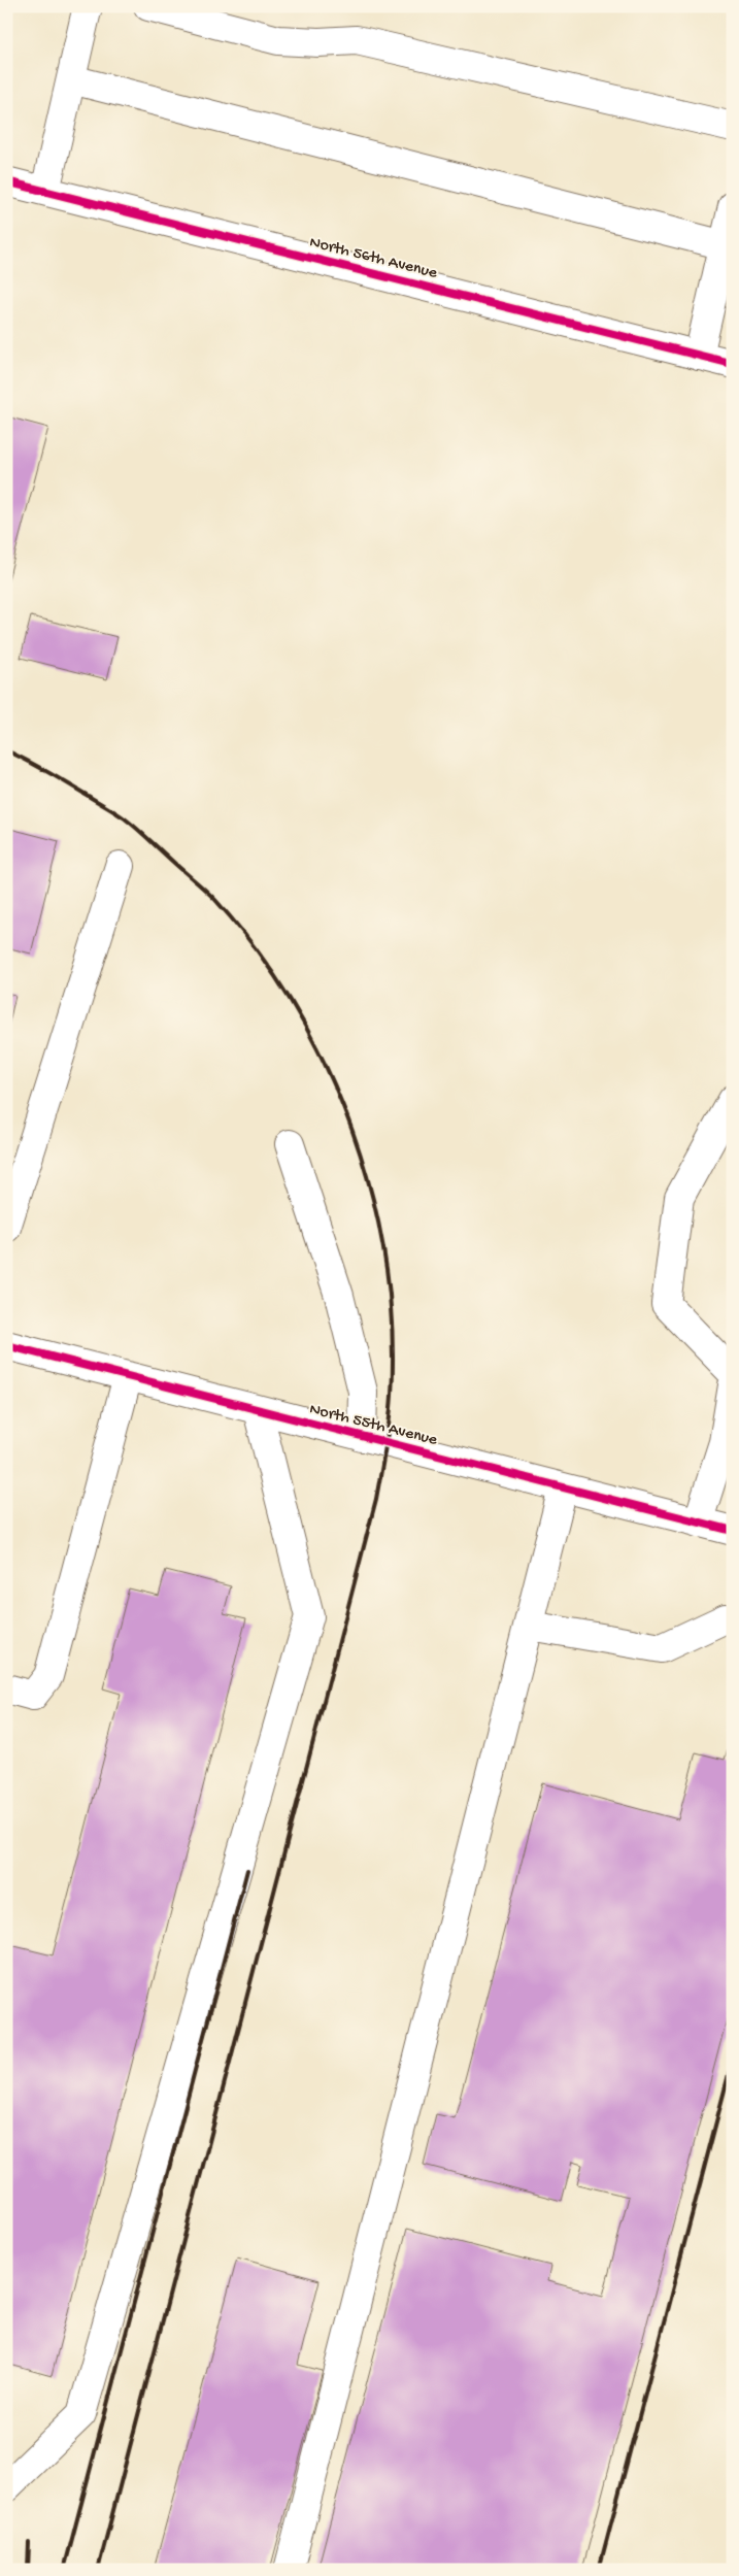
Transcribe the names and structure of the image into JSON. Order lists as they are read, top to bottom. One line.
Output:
{"streets":{"street":["North 56th Avenue","North 55th Avenue"]}}
